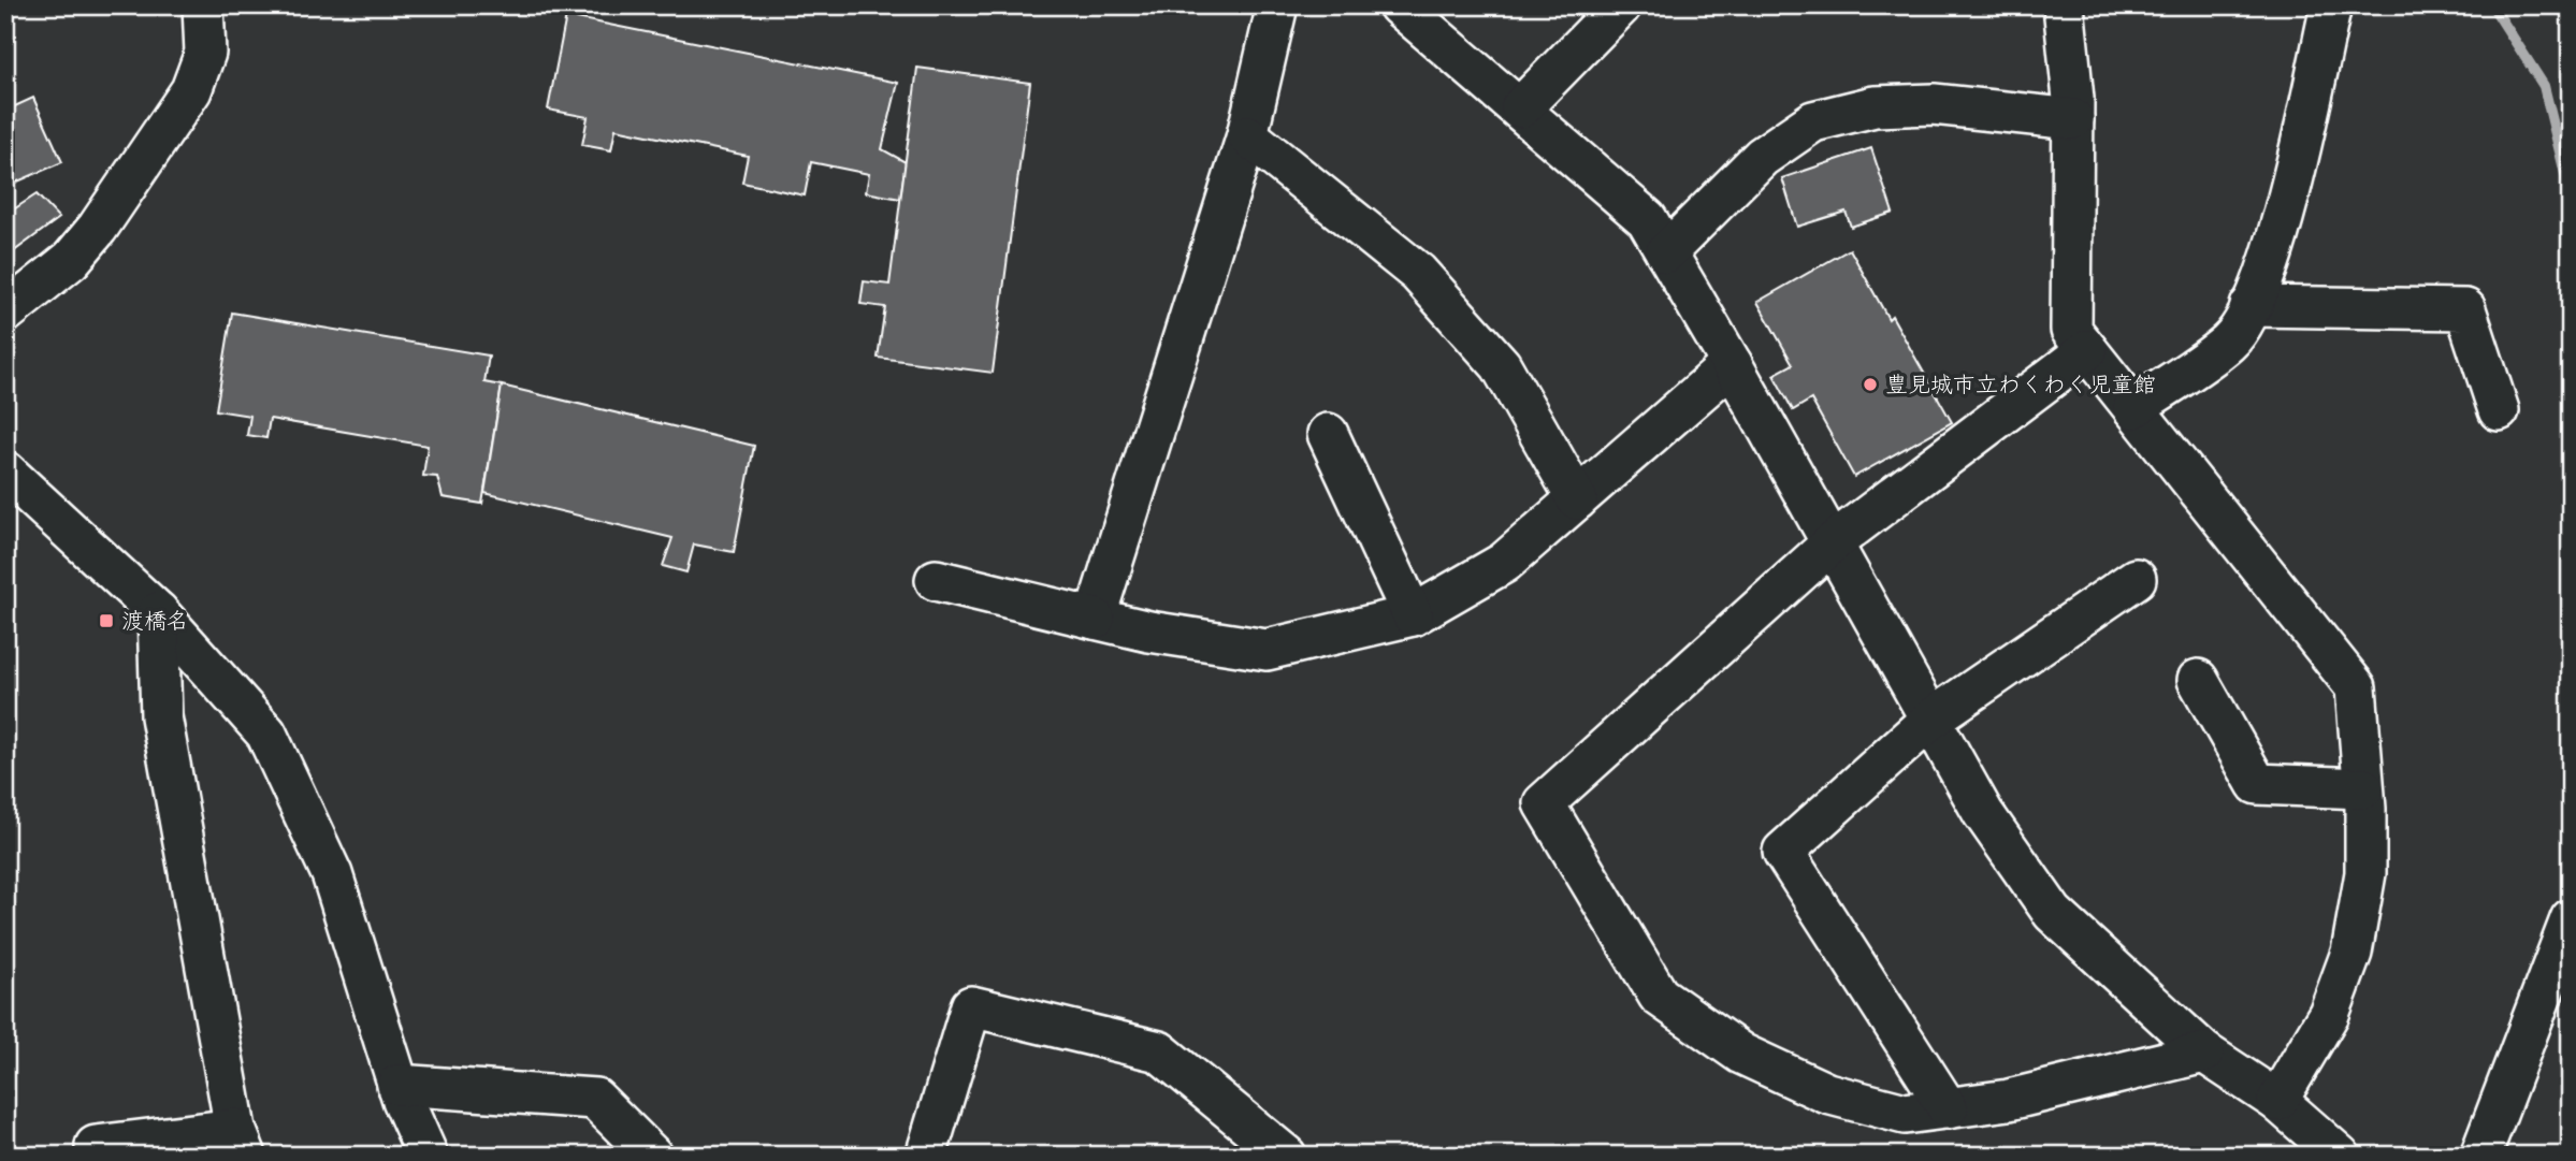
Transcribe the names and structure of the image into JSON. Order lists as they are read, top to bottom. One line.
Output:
{"places":{"other":["豊見城市立わくわく児童館"],"transit":["渡橋名"]}}
